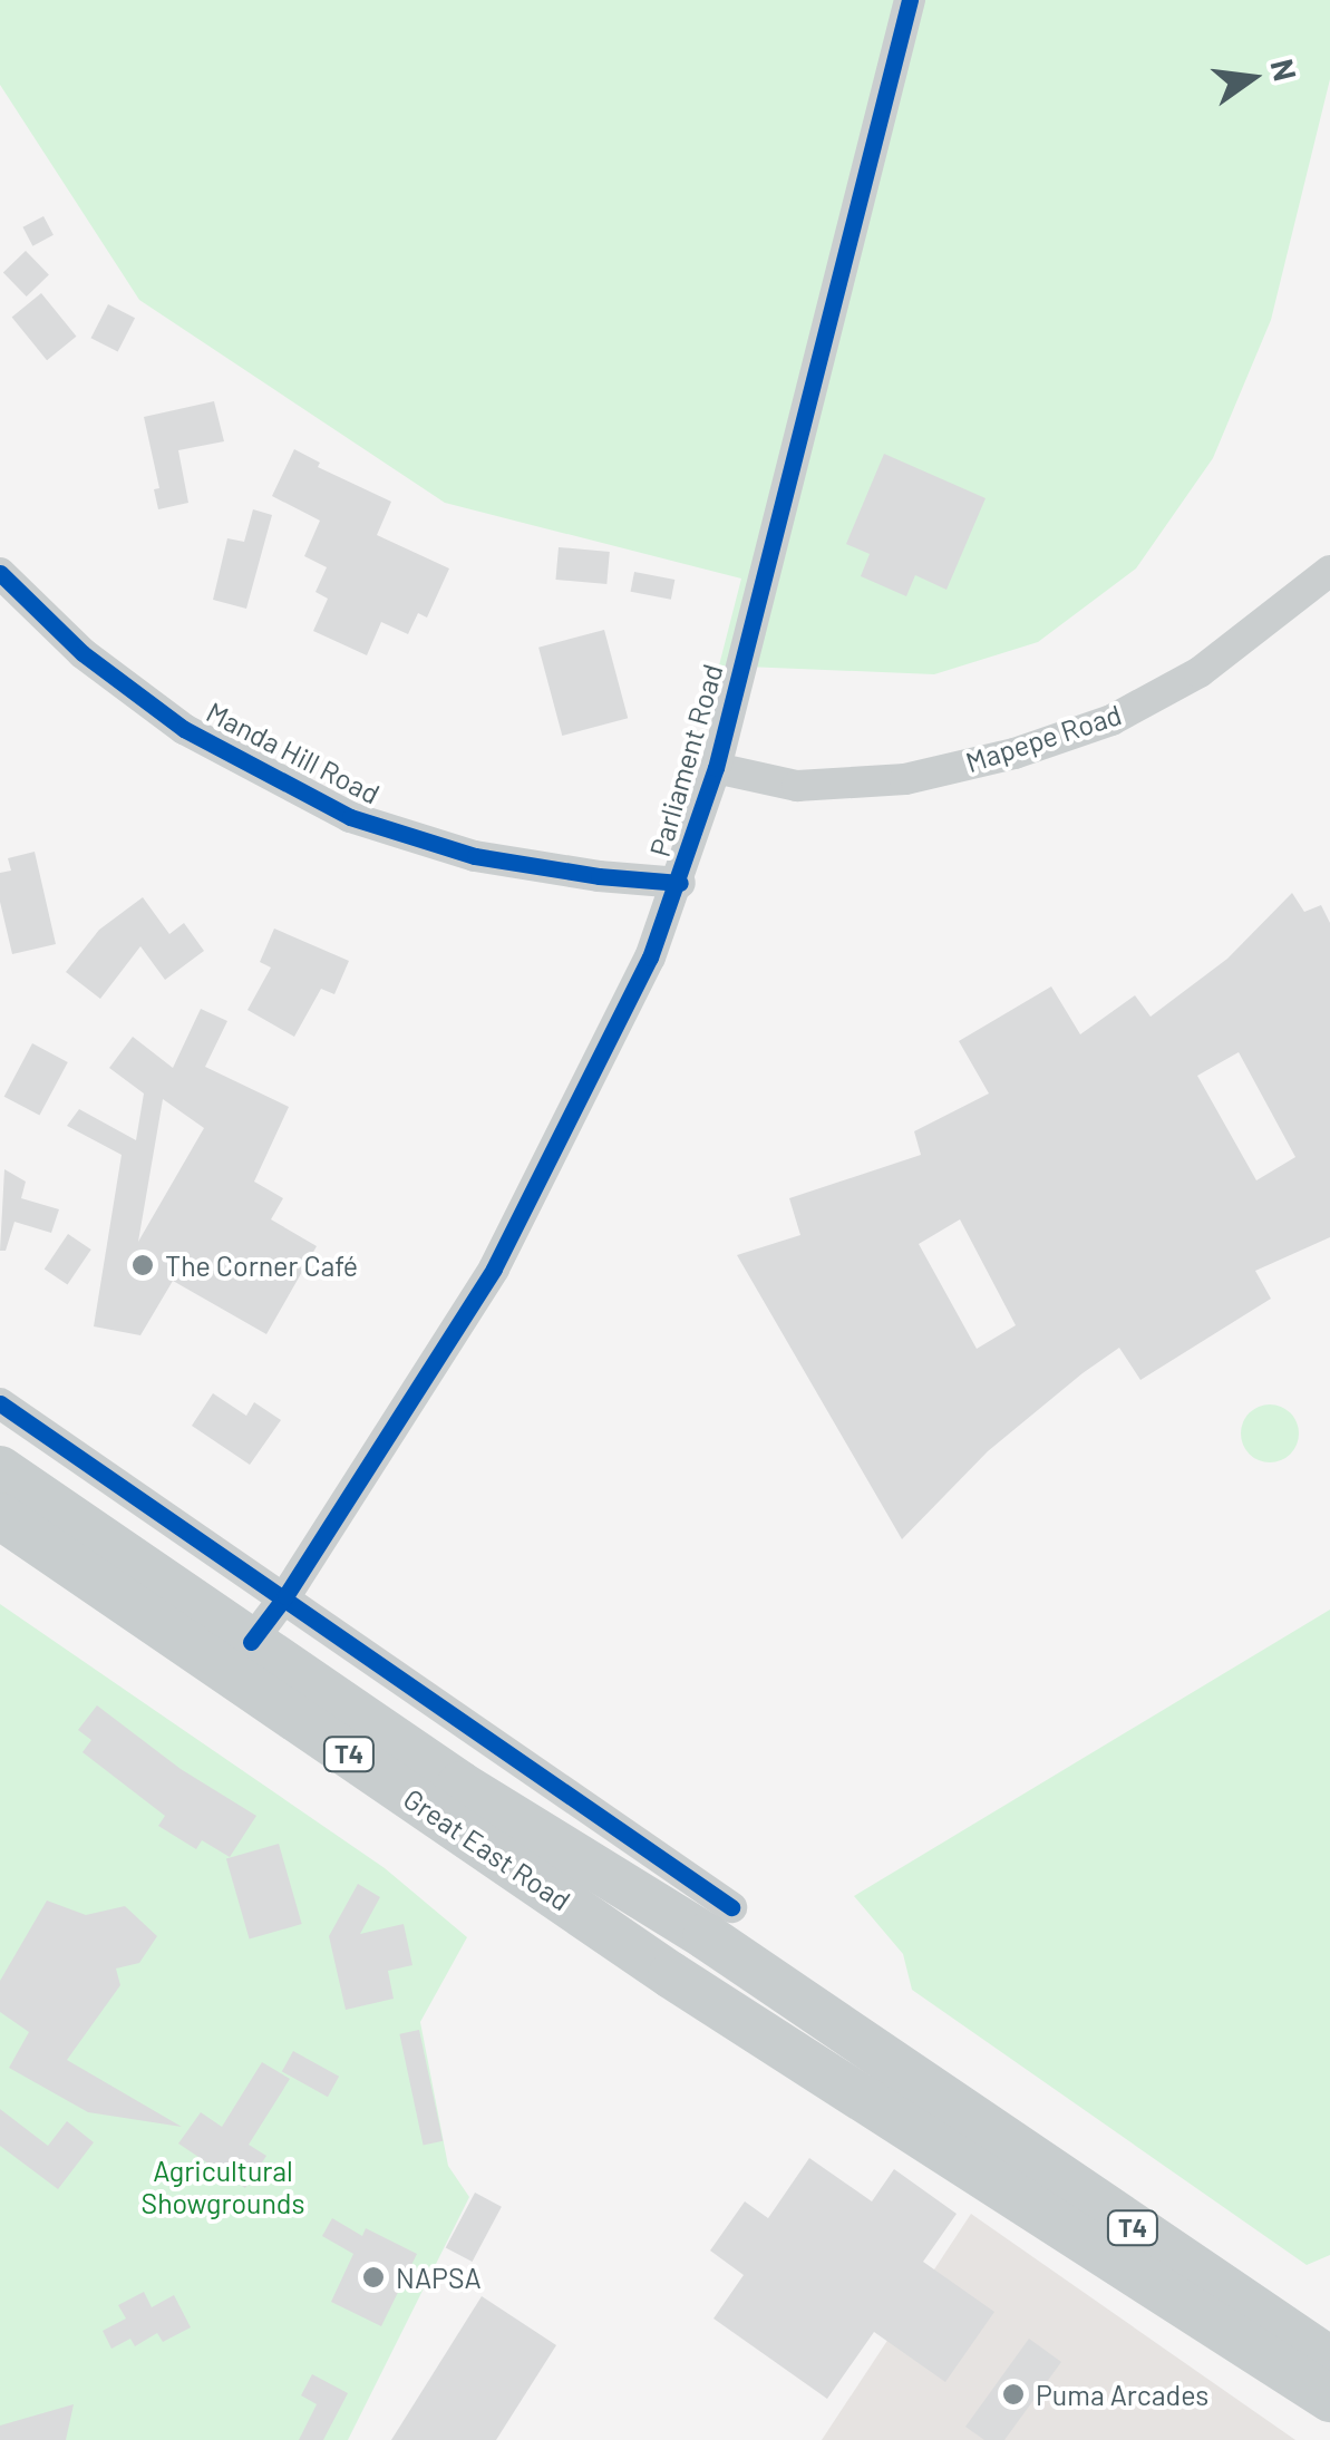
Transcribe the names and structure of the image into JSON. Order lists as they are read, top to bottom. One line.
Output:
{"streets":{"main road":["T4","Great East Road"],"street":["Mapepe Road","Manda Hill Road","Parliament Road"]},"crossings":[["Mapepe Road","Parliament Road"],["Manda Hill Road","Parliament Road"],["Parliament Road","Great East Road"]],"parks":["Agricultural Showgrounds"],"places":["The Corner Café","NAPSA","Puma Arcades"],"north":"right"}
